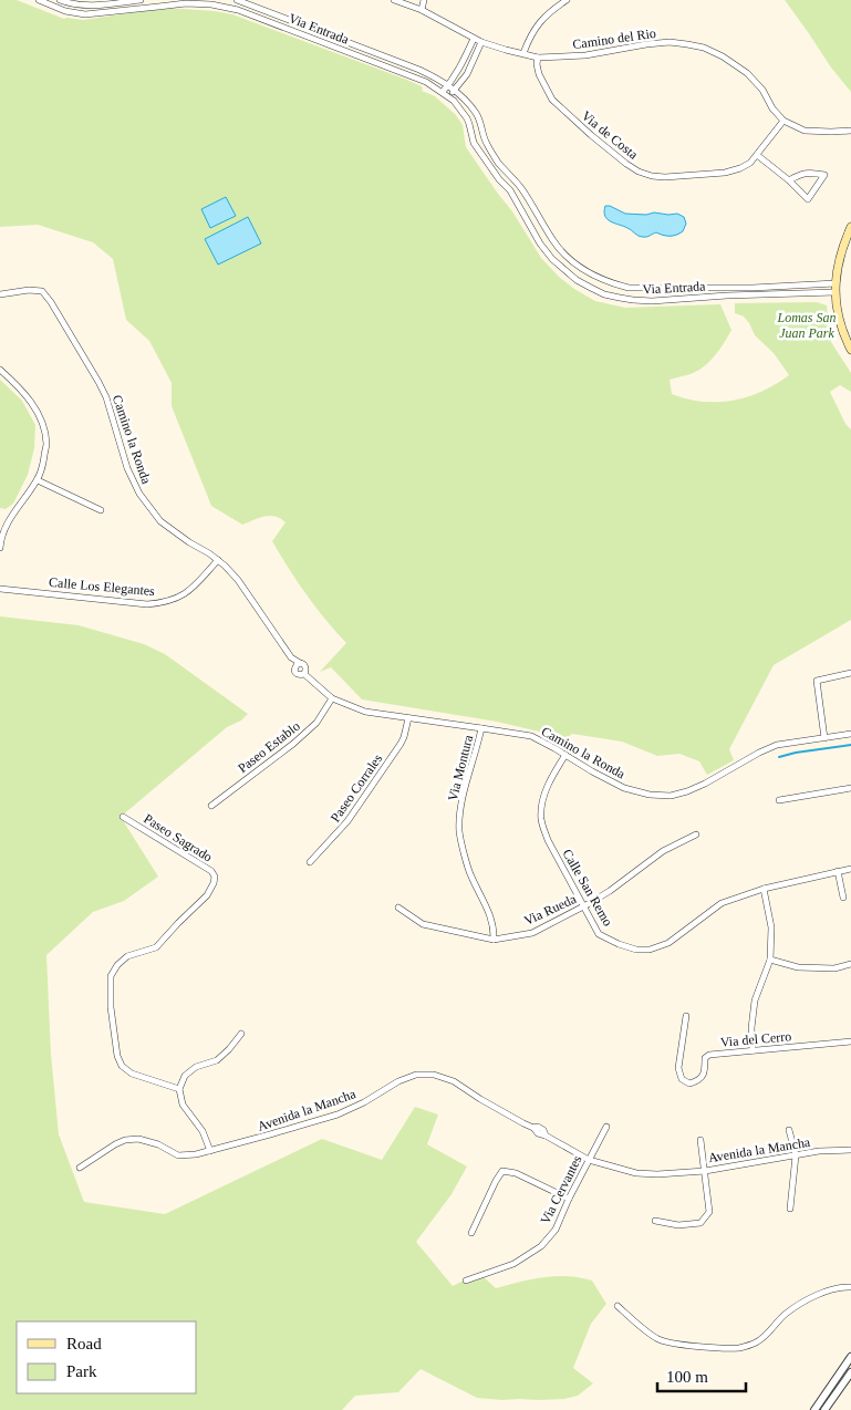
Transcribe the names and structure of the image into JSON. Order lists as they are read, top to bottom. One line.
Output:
{"streets":{"street":["Via Entrada","Camino del Rio","Via de Costa","Camino la Ronda","Calle Los Elegantes","Paseo Establo","Via Montura","Paseo Corrales","Paseo Sagrado","Calle San Remo","Via Rueda","Via del Cerro","Avenida la Mancha","Via Cervantes"]},"crossings":[["Camino del Rio","Via de Costa"],["Camino la Ronda","Calle Los Elegantes"],["Camino la Ronda","Paseo Establo"],["Camino la Ronda","Via Montura"],["Camino la Ronda","Paseo Corrales"],["Camino la Ronda","Calle San Remo"],["Via Montura","Via Rueda"],["Calle San Remo","Via Rueda"],["Avenida la Mancha","Via Cervantes"]],"parks":["Lomas San Juan Park"],"legend":["Road","Park"],"scale_bar":"100 m"}
